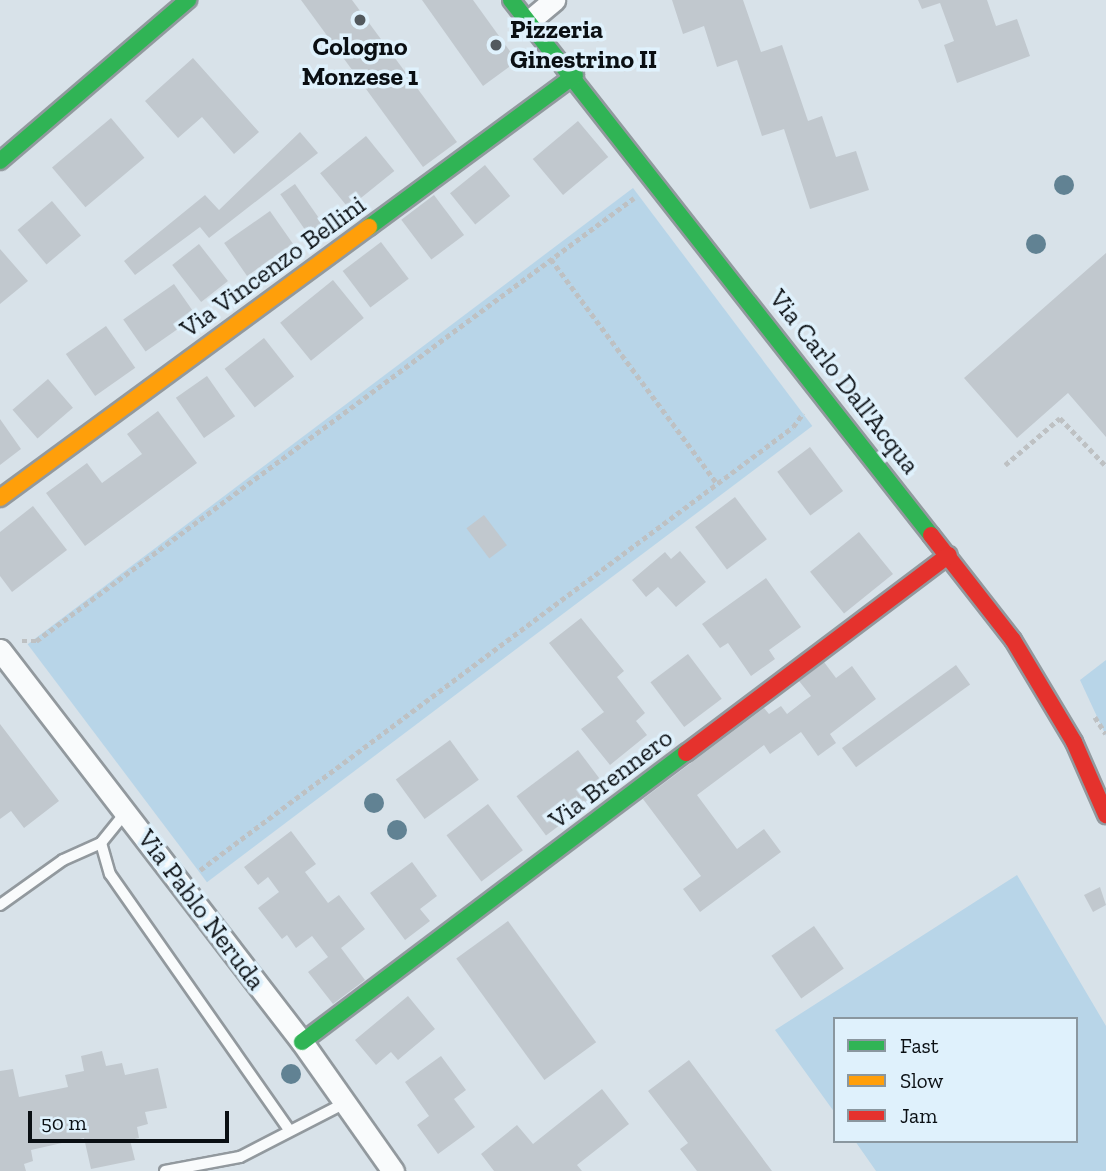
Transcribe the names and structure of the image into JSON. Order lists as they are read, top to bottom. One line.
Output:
{"streets":{"street":["Via Vincenzo Bellini","Via Carlo Dall'Acqua","Via Brennero","Via Pablo Neruda"]},"crossings":[["Via Vincenzo Bellini","Via Carlo Dall'Acqua"],["Via Carlo Dall'Acqua","Via Brennero"],["Via Brennero","Via Pablo Neruda"]],"places":["Cologno Monzese 1","Pizzeria Ginestrino II"],"legend":["Fast","Slow","Jam"],"scale_bar":"50 m"}
